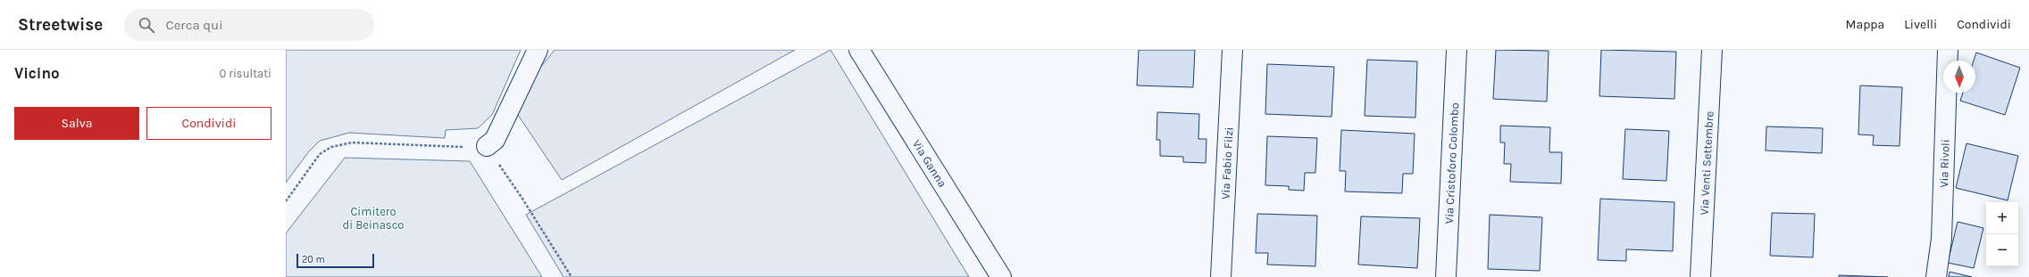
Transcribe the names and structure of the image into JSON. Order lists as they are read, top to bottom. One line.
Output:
{"streets":{"street":["Via Ganna","Via Cristoforo Colombo","Via Fabio Filzi","Via Venti Settembre","Via Rivoli"]},"parks":["Cimitero di Beinasco"],"scale_bar":"20 m","north":"bottom","page":{"header":"Streetwise","search":"Cerca qui","nav":["Mappa","Livelli","Condividi"],"heading":["Vicino","0 risultati"],"buttons":["Salva","Condividi"],"map_buttons":["+","−"],"scale":"20 m"}}
